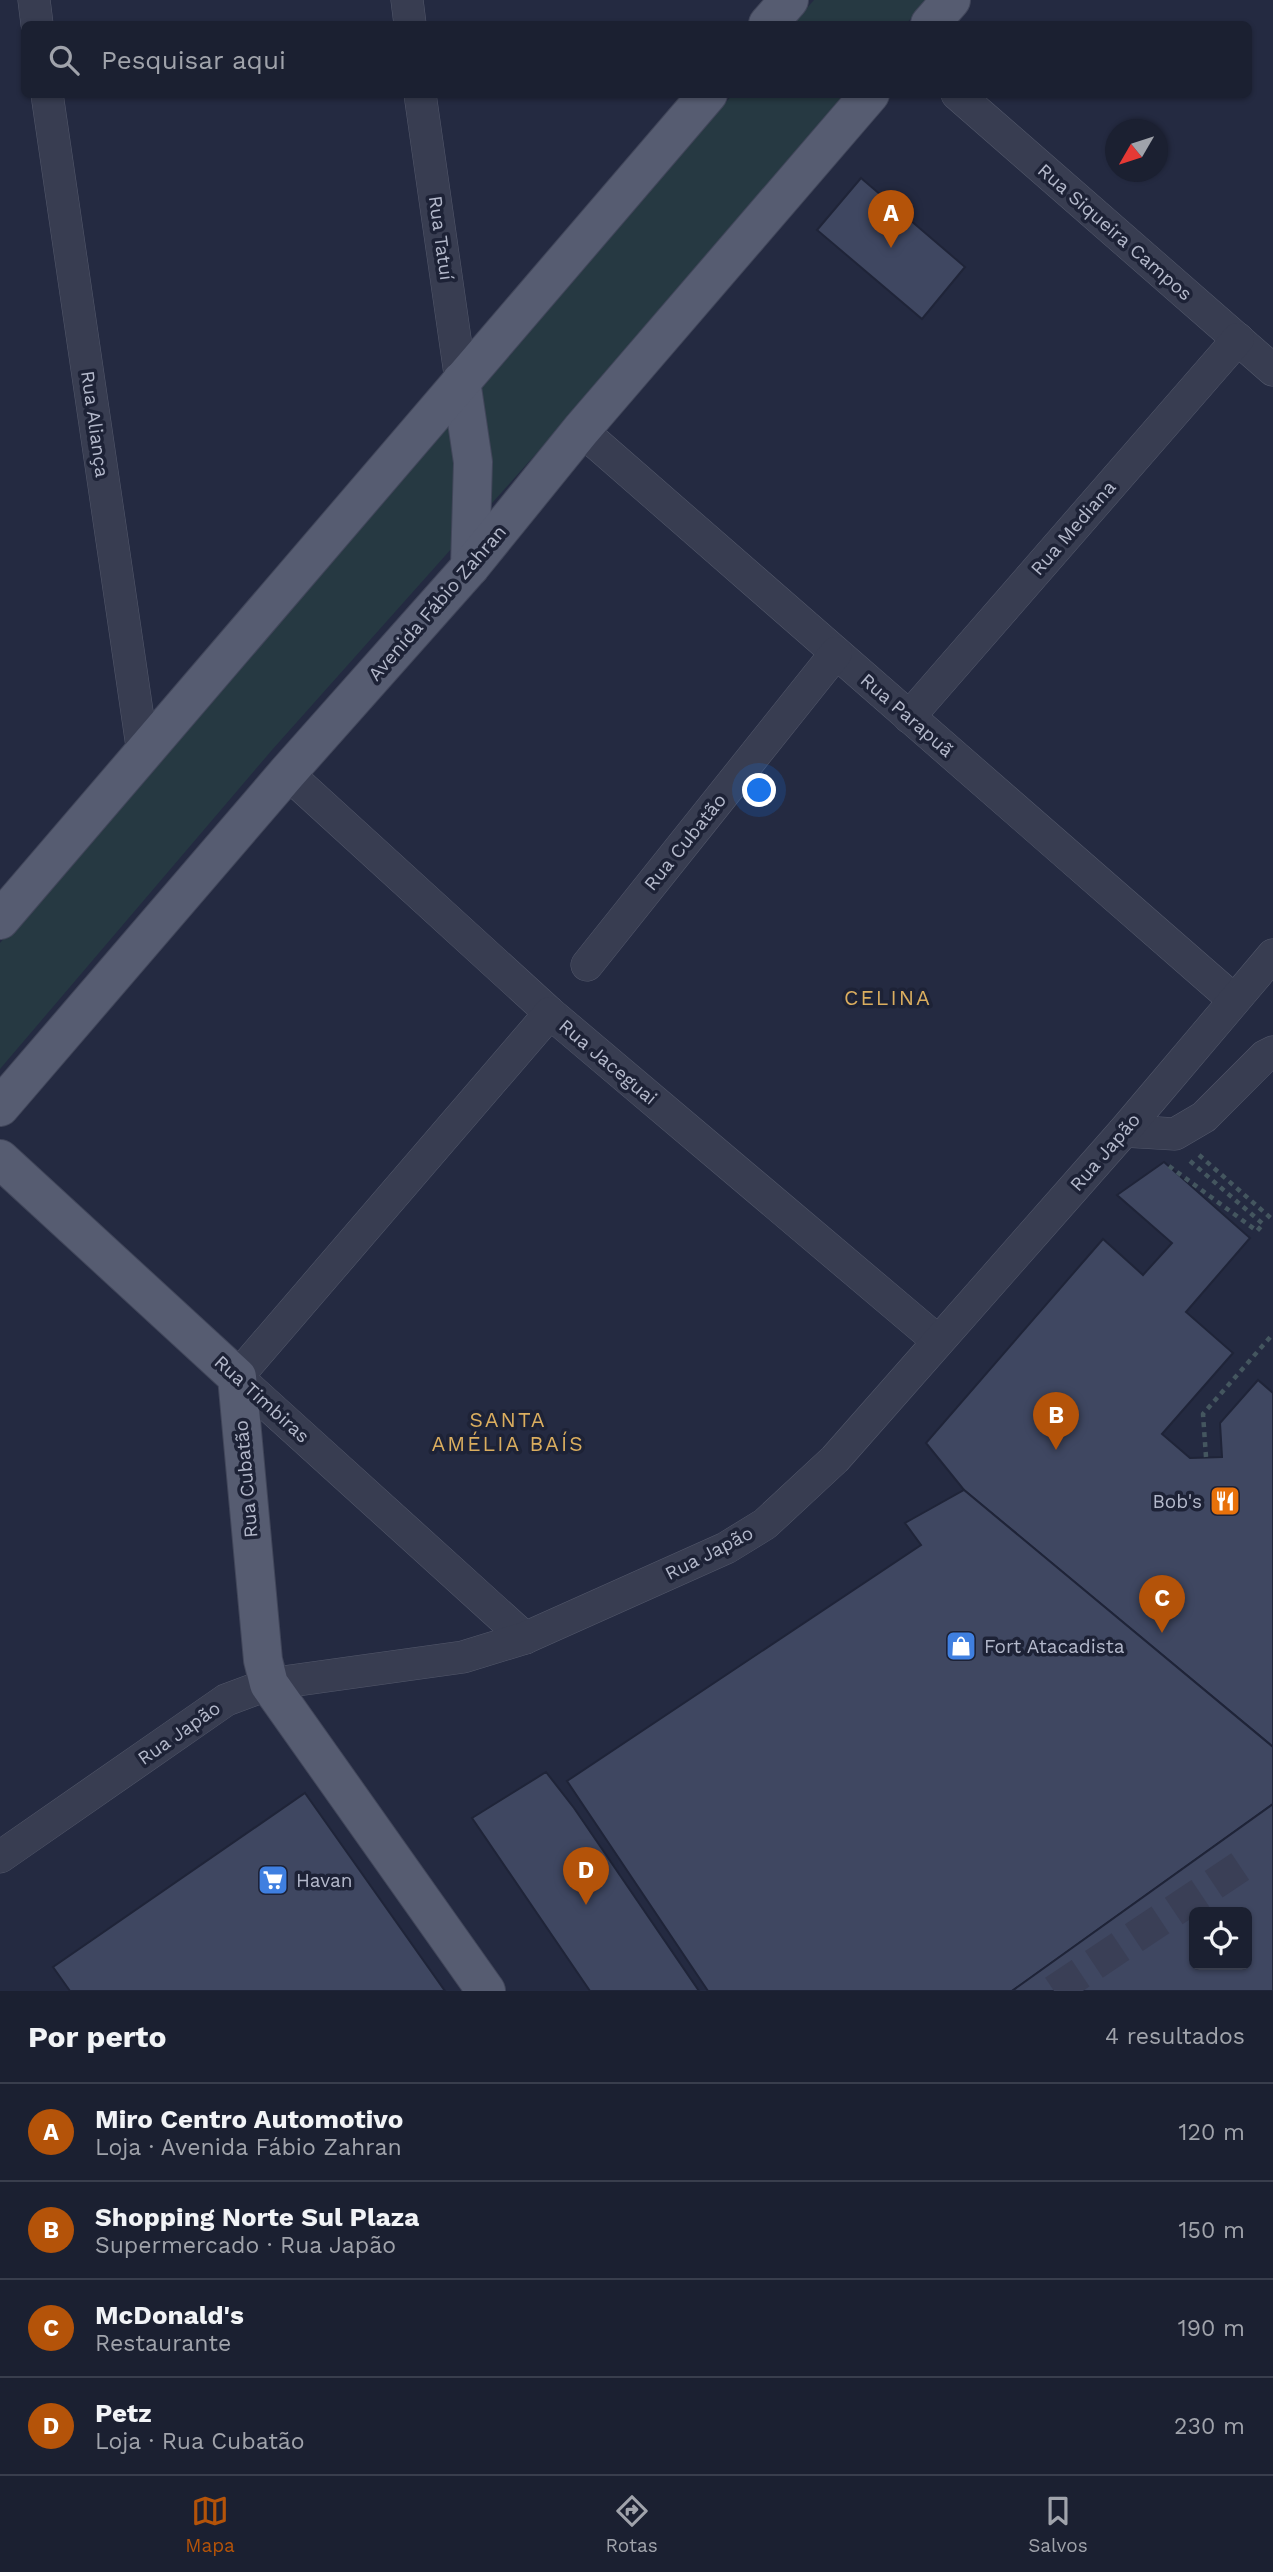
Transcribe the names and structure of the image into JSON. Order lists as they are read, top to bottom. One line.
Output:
{"streets":{"main road":["Avenida Fábio Zahran","Rua Cubatão","Rua Timbiras"],"street":["Rua Siqueira Campos","Rua Tatuí","Rua Aliança","Rua Mediana","Rua Parapuã","Rua Jaceguai","Rua Japão"]},"crossings":[["Rua Siqueira Campos","Rua Mediana"],["Rua Mediana","Rua Parapuã"],["Avenida Fábio Zahran","Rua Parapuã"],["Avenida Fábio Zahran","Rua Jaceguai"],["Rua Parapuã","Rua Cubatão"],["Rua Parapuã","Rua Japão"],["Rua Cubatão","Rua Japão"],["Rua Cubatão","Rua Timbiras"],["Rua Jaceguai","Rua Japão"],["Rua Japão","Rua Timbiras"]],"districts":["CELINA","SANTA AMÉLIA BAÍS"],"places":{"restaurant":["Bob's"],"shop":["Fort Atacadista"],"supermarket":["Havan"]},"north":"bottom left","page":{"search":"Pesquisar aqui","pins":["A","B","C","D"],"heading":["Por perto","4 resultados"],"list":[{"mark":"A","name":"Miro Centro Automotivo","note":"Loja · Avenida Fábio Zahran","value":"120 m"},{"mark":"B","name":"Shopping Norte Sul Plaza","note":"Supermercado · Rua Japão","value":"150 m"},{"mark":"C","name":"McDonald's","note":"Restaurante","value":"190 m"},{"mark":"D","name":"Petz","note":"Loja · Rua Cubatão","value":"230 m"}],"nav":["Mapa","Rotas","Salvos"]}}
